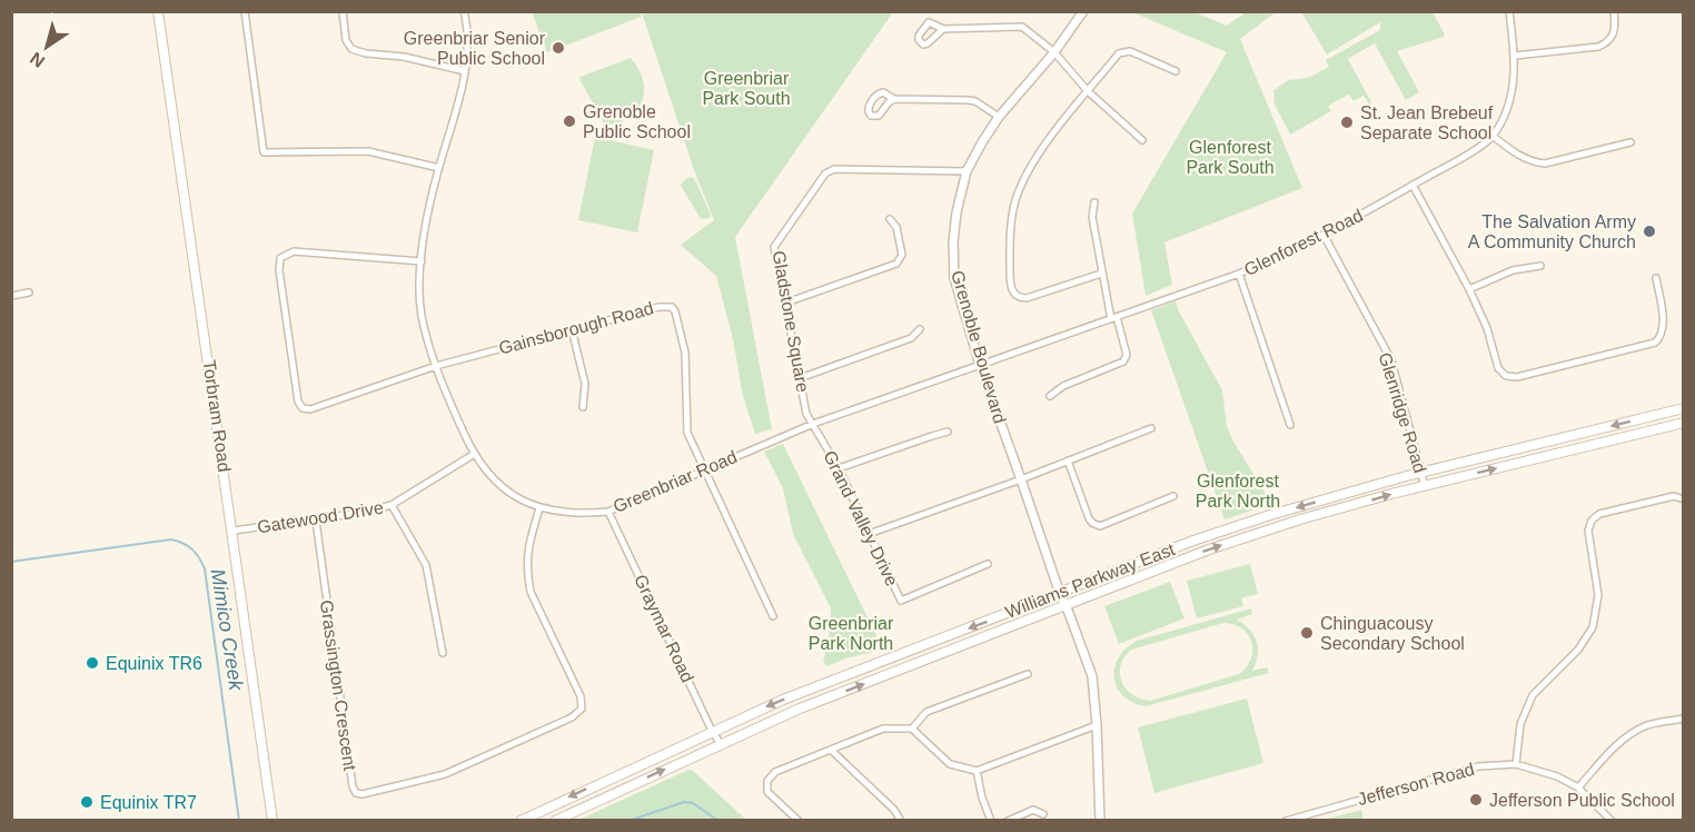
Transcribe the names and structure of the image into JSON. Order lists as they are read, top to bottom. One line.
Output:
{"streets":{"main road":["Torbram Road","Williams Parkway East"],"street":["Glenforest Road","Gladstone Square","Gainsborough Road","Grenoble Boulevard","Glenridge Road","Greenbriar Road","Gatewood Drive","Grand Valley Drive","Graymar Road","Grassington Crescent","Jefferson Road"]},"crossings":[["Glenforest Road","Grenoble Boulevard"],["Glenforest Road","Glenridge Road"],["Glenforest Road","Greenbriar Road"],["Gladstone Square","Grenoble Boulevard"],["Gladstone Square","Greenbriar Road"],["Gladstone Square","Grand Valley Drive"],["Gainsborough Road","Greenbriar Road"],["Grenoble Boulevard","Greenbriar Road"],["Grenoble Boulevard","Williams Parkway East"],["Glenridge Road","Williams Parkway East"],["Torbram Road","Gatewood Drive"],["Greenbriar Road","Gatewood Drive"],["Greenbriar Road","Grand Valley Drive"],["Greenbriar Road","Graymar Road"],["Greenbriar Road","Grassington Crescent"],["Gatewood Drive","Grassington Crescent"],["Williams Parkway East","Graymar Road"]],"water":["Mimico Creek"],"parks":["Greenbriar Park South","Glenforest Park South","Glenforest Park North","Greenbriar Park North"],"places":["Greenbriar Senior Public School","Grenoble Public School","St. Jean Brebeuf Separate School","The Salvation Army A Community Church","Chinguacousy Secondary School","Equinix TR6","Jefferson Public School","Equinix TR7"],"north":"bottom left"}
